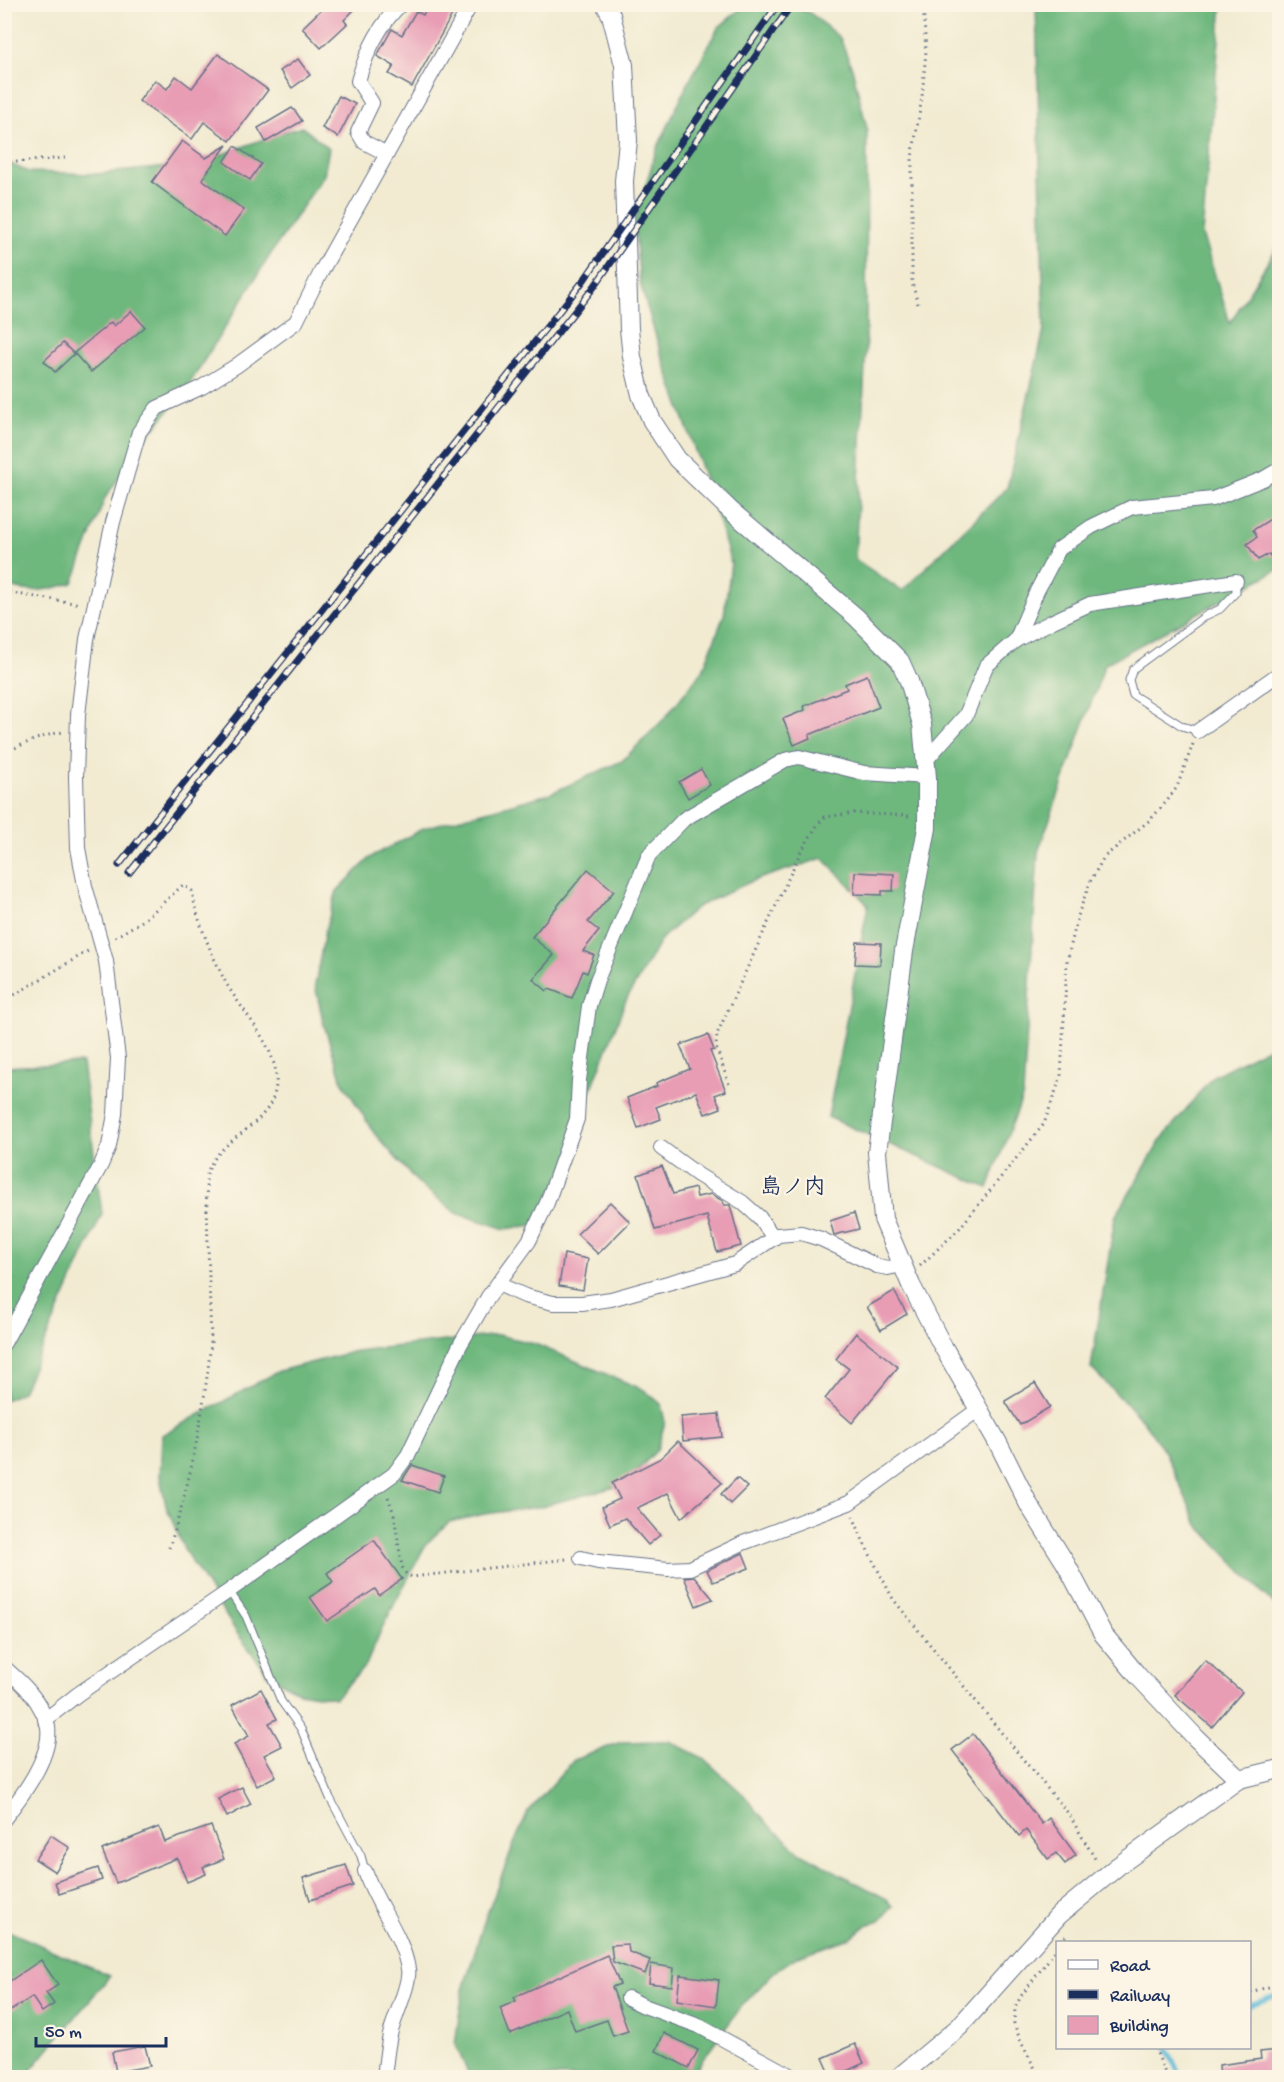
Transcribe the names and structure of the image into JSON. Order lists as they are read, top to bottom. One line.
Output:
{"districts":["島ノ内"],"legend":["Road","Railway","Building"],"scale_bar":"50 m"}
